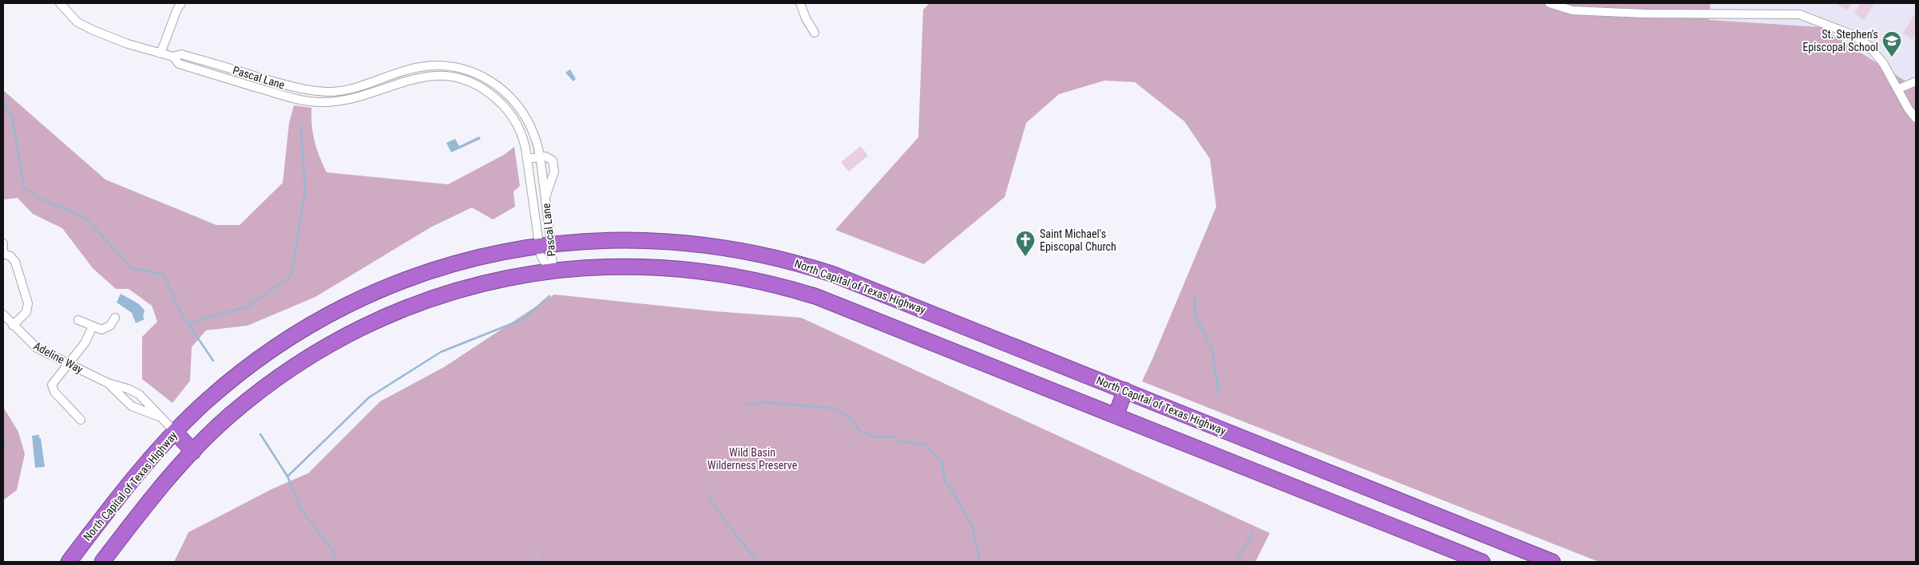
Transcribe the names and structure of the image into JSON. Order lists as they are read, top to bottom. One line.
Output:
{"streets":{"highway":["North Capital of Texas Highway"],"street":["Pascal Lane","Adeline Way"]},"crossings":[["Pascal Lane","North Capital of Texas Highway"],["North Capital of Texas Highway","Adeline Way"]],"parks":["Wild Basin Wilderness Preserve"],"places":{"school or university":["St. Stephen's Episcopal School"],"church":["Saint Michael's Episcopal Church"]}}
